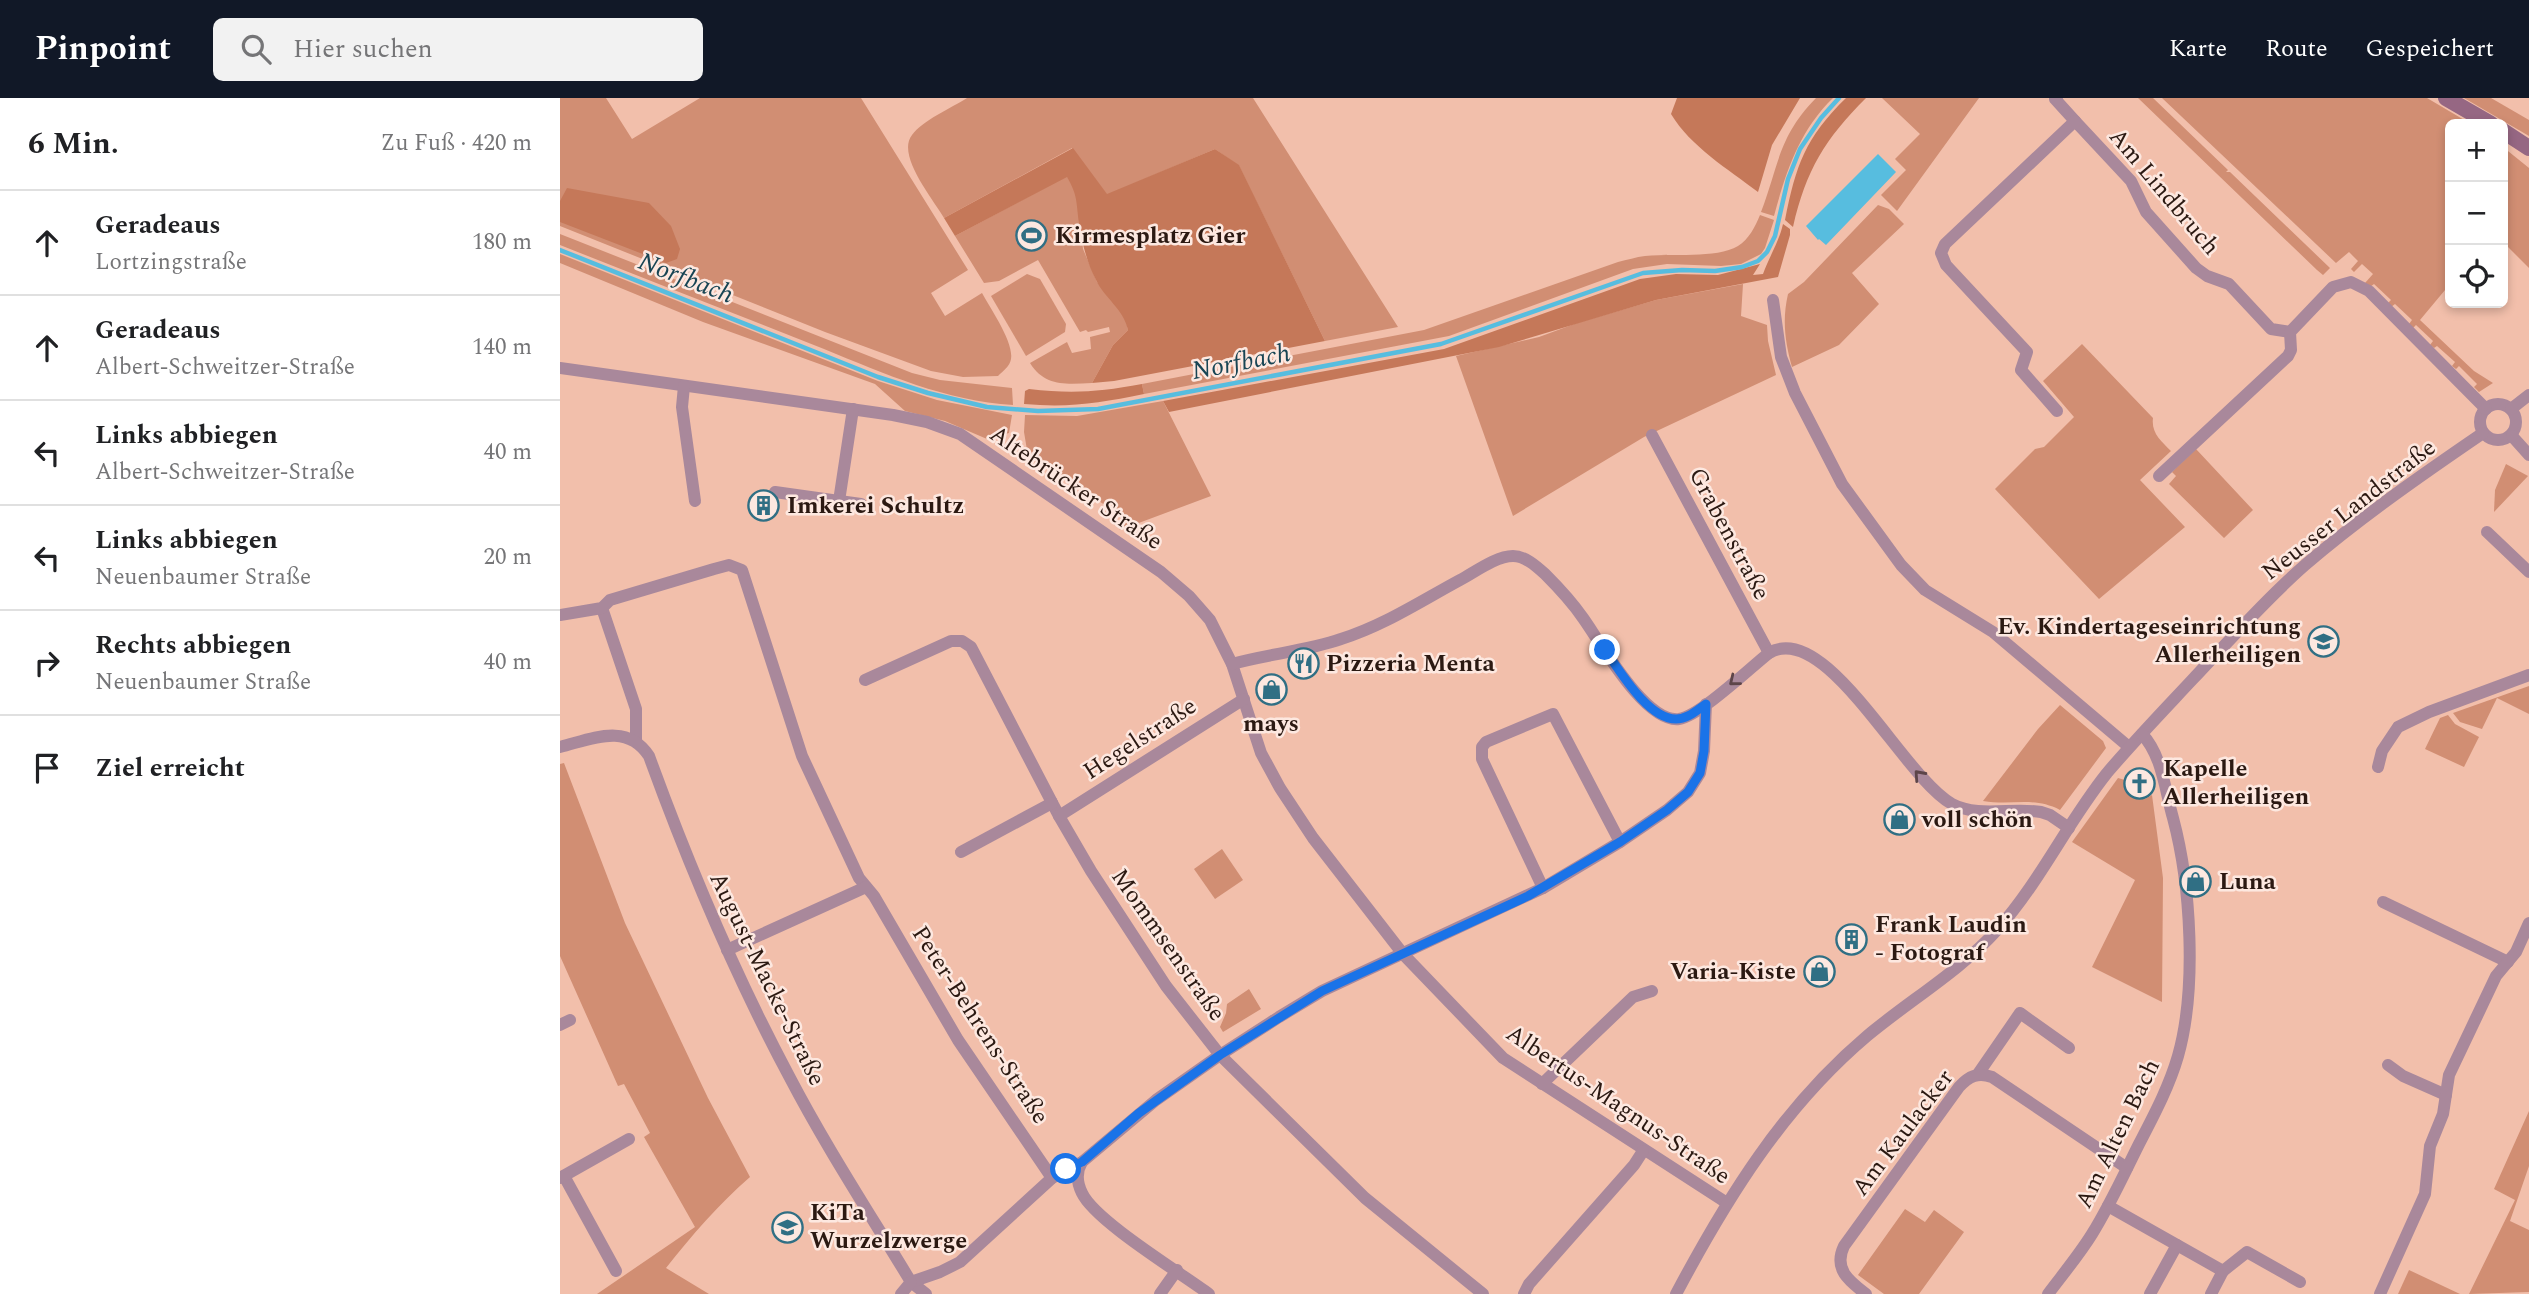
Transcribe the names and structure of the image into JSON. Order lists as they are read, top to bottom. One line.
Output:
{"streets":{"street":["Am Lindbruch","Altebrücker Straße","Neusser Landstraße","Grabenstraße","Hegelstraße","Mommsenstraße","August-Macke-Straße","Peter-Behrens-Straße","Albertus-Magnus-Straße","Am Kaulacker","Am Alten Bach"]},"crossings":[["Altebrücker Straße","Albertus-Magnus-Straße"],["Neusser Landstraße","Albertus-Magnus-Straße"],["Neusser Landstraße","Am Alten Bach"],["Hegelstraße","Mommsenstraße"],["Hegelstraße","Albertus-Magnus-Straße"],["Am Kaulacker","Am Alten Bach"]],"water":["Norfbach"],"places":{"sports":["Kirmesplatz Gier"],"building":["Imkerei Schultz","Frank Laudin - Fotograf"],"school or university":["Ev. Kindertageseinrichtung Allerheiligen","KiTa Wurzelzwerge"],"restaurant":["Pizzeria Menta"],"shop":["mays","voll schön","Luna","Varia-Kiste"],"church":["Kapelle Allerheiligen"]},"page":{"header":"Pinpoint","search":"Hier suchen","nav":["Karte","Route","Gespeichert"],"heading":["6 Min.","Zu Fuß · 420 m"],"map_buttons":["+","−"],"list":[["Geradeaus","Lortzingstraße","180 m"],["Geradeaus","Albert-Schweitzer-Straße","140 m"],["Links abbiegen","Albert-Schweitzer-Straße","40 m"],["Links abbiegen","Neuenbaumer Straße","20 m"],["Rechts abbiegen","Neuenbaumer Straße","40 m"],"Ziel erreicht"]}}
